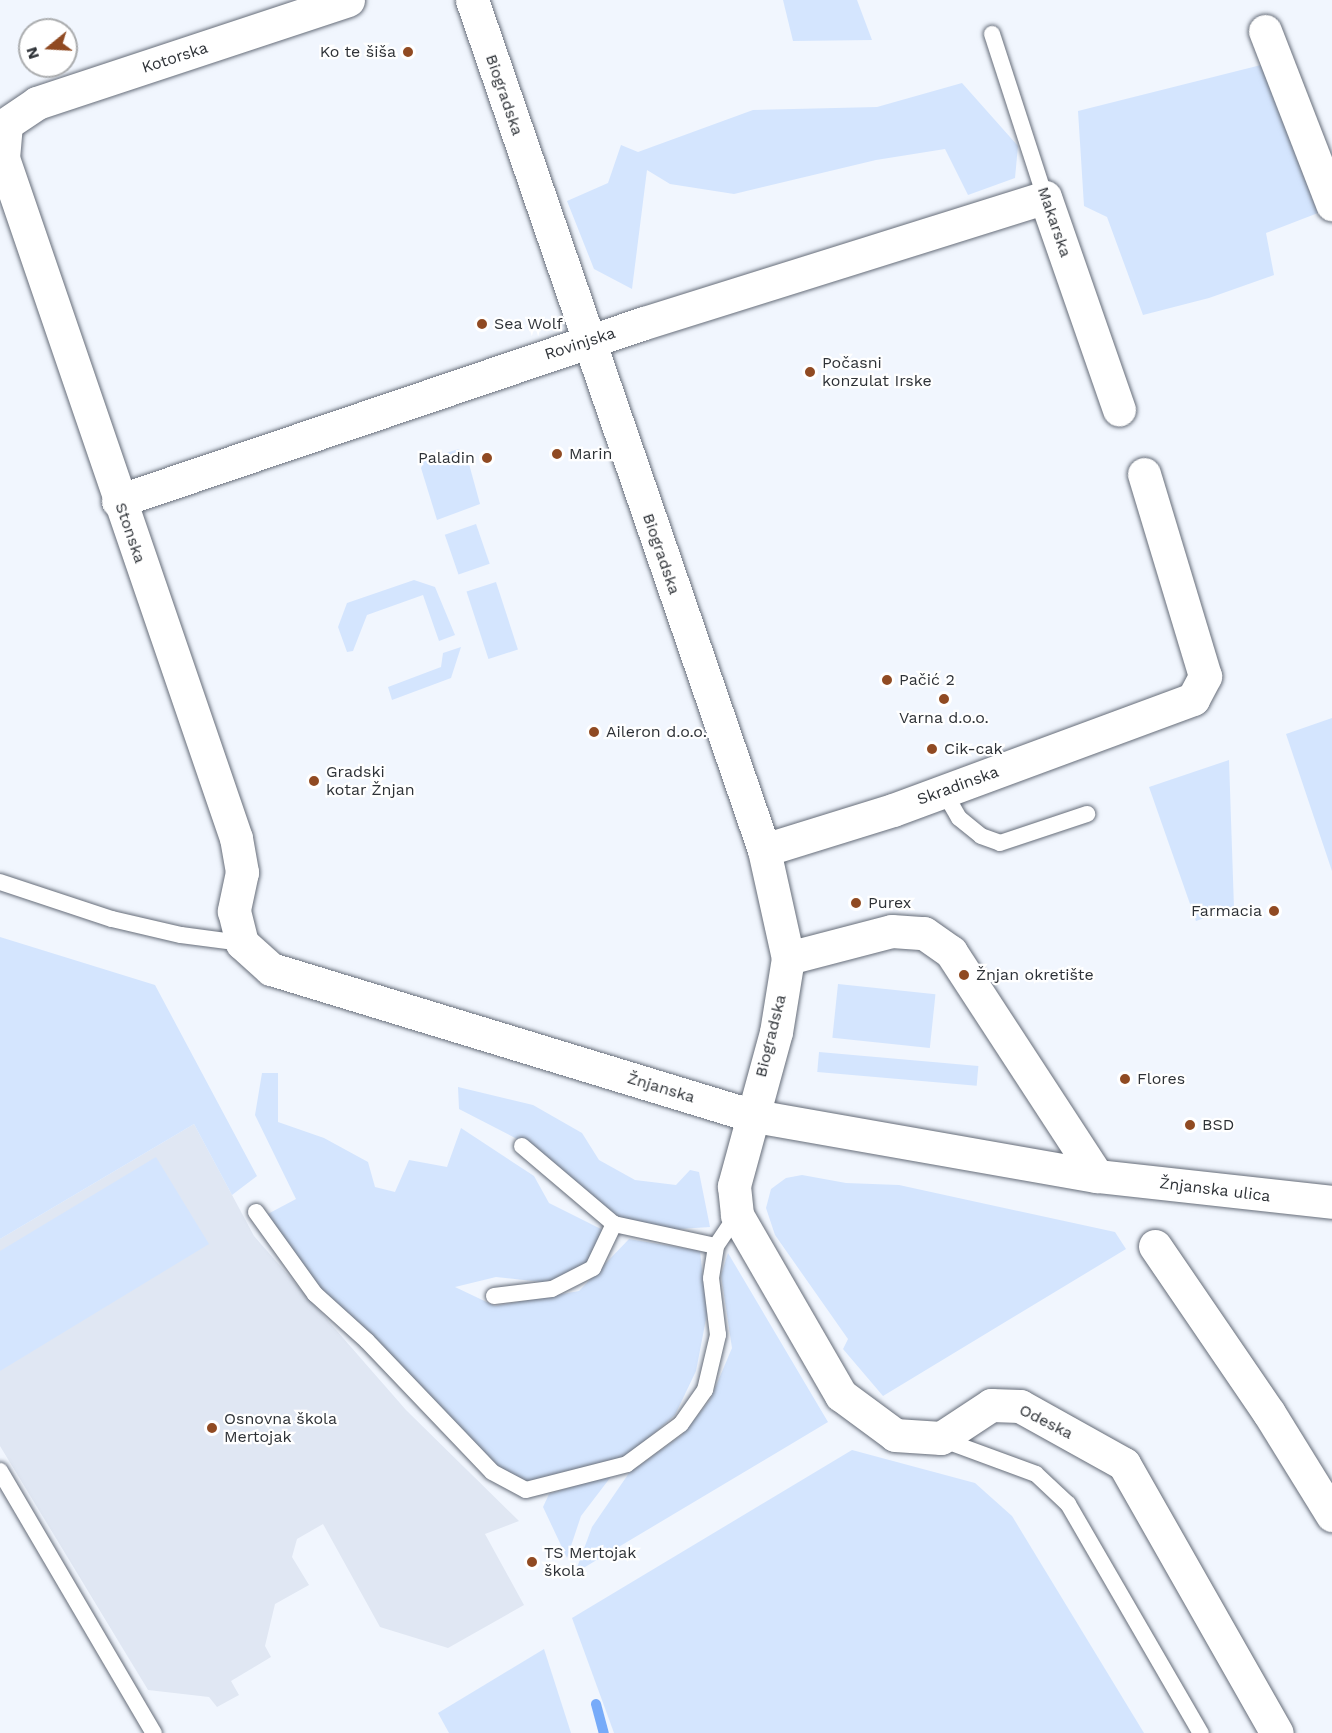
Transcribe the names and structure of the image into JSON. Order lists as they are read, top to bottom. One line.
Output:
{"streets":{"street":["Kotorska","Biogradska","Makarska","Rovinjska","Stonska","Skradinska","Žnjanska","Žnjanska ulica","Odeska"]},"crossings":[["Kotorska","Stonska"],["Biogradska","Rovinjska"],["Biogradska","Skradinska"],["Biogradska","Žnjanska"],["Makarska","Rovinjska"],["Rovinjska","Stonska"],["Stonska","Žnjanska"],["Žnjanska","Žnjanska ulica"]],"places":["Ko te šiša","Sea Wolf","Počasni konzulat Irske","Marin","Paladin","Pačić 2","Varna d.o.o.","Aileron d.o.o.","Cik-cak","Gradski kotar Žnjan","Purex","Farmacia","Žnjan okretište","Flores","BSD","Osnovna škola Mertojak","TS Mertojak škola"],"north":"left"}
